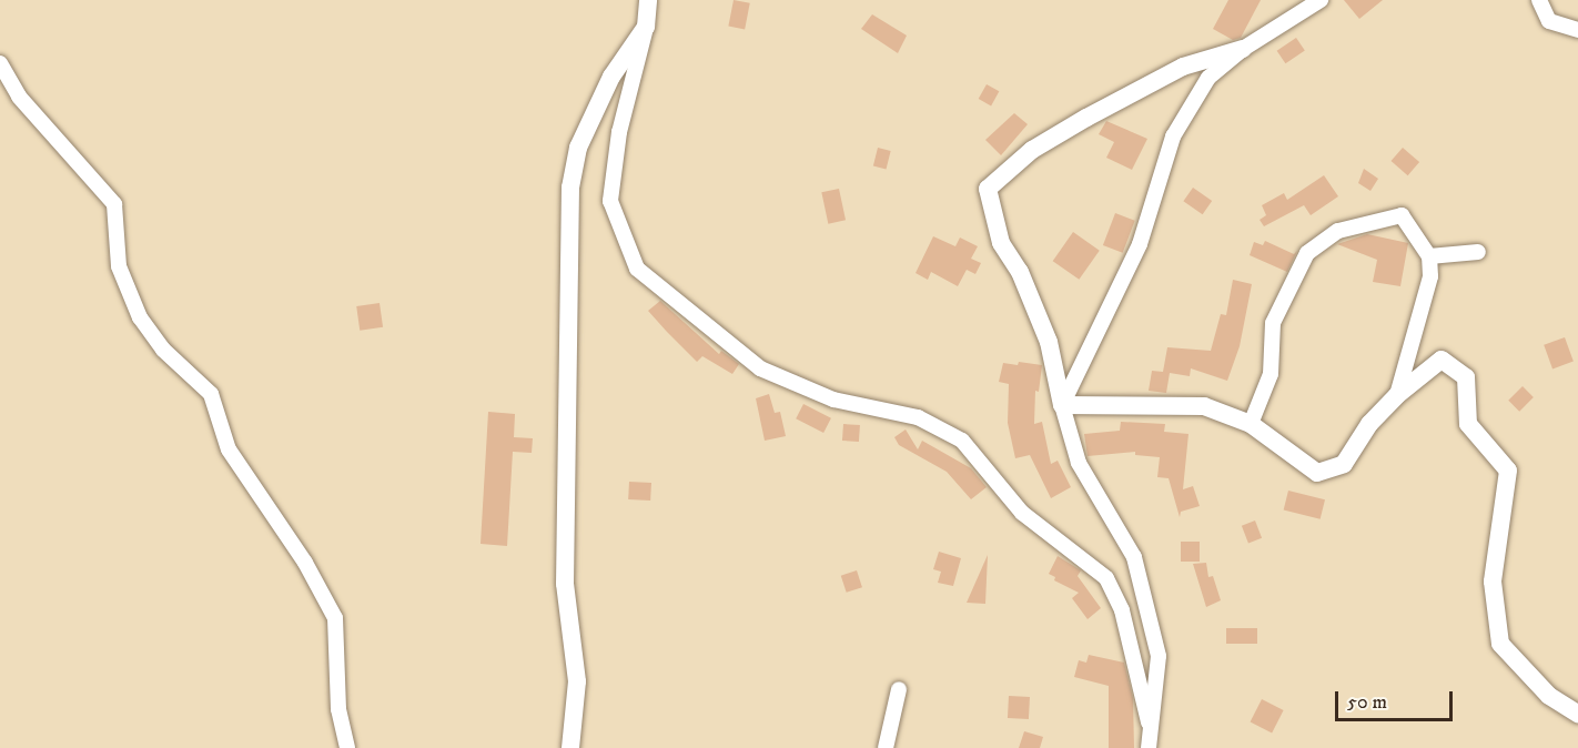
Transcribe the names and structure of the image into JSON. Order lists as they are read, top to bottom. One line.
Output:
{"scale_bar":"50 m"}
